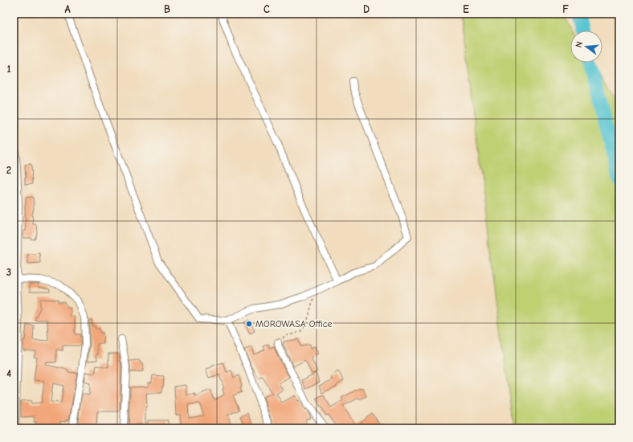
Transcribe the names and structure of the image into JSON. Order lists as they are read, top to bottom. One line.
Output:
{"places":["MOROWASA Office"],"north":"left","grid":{"columns":["A","B","C","D","E","F"],"rows":["1","2","3","4"]}}
